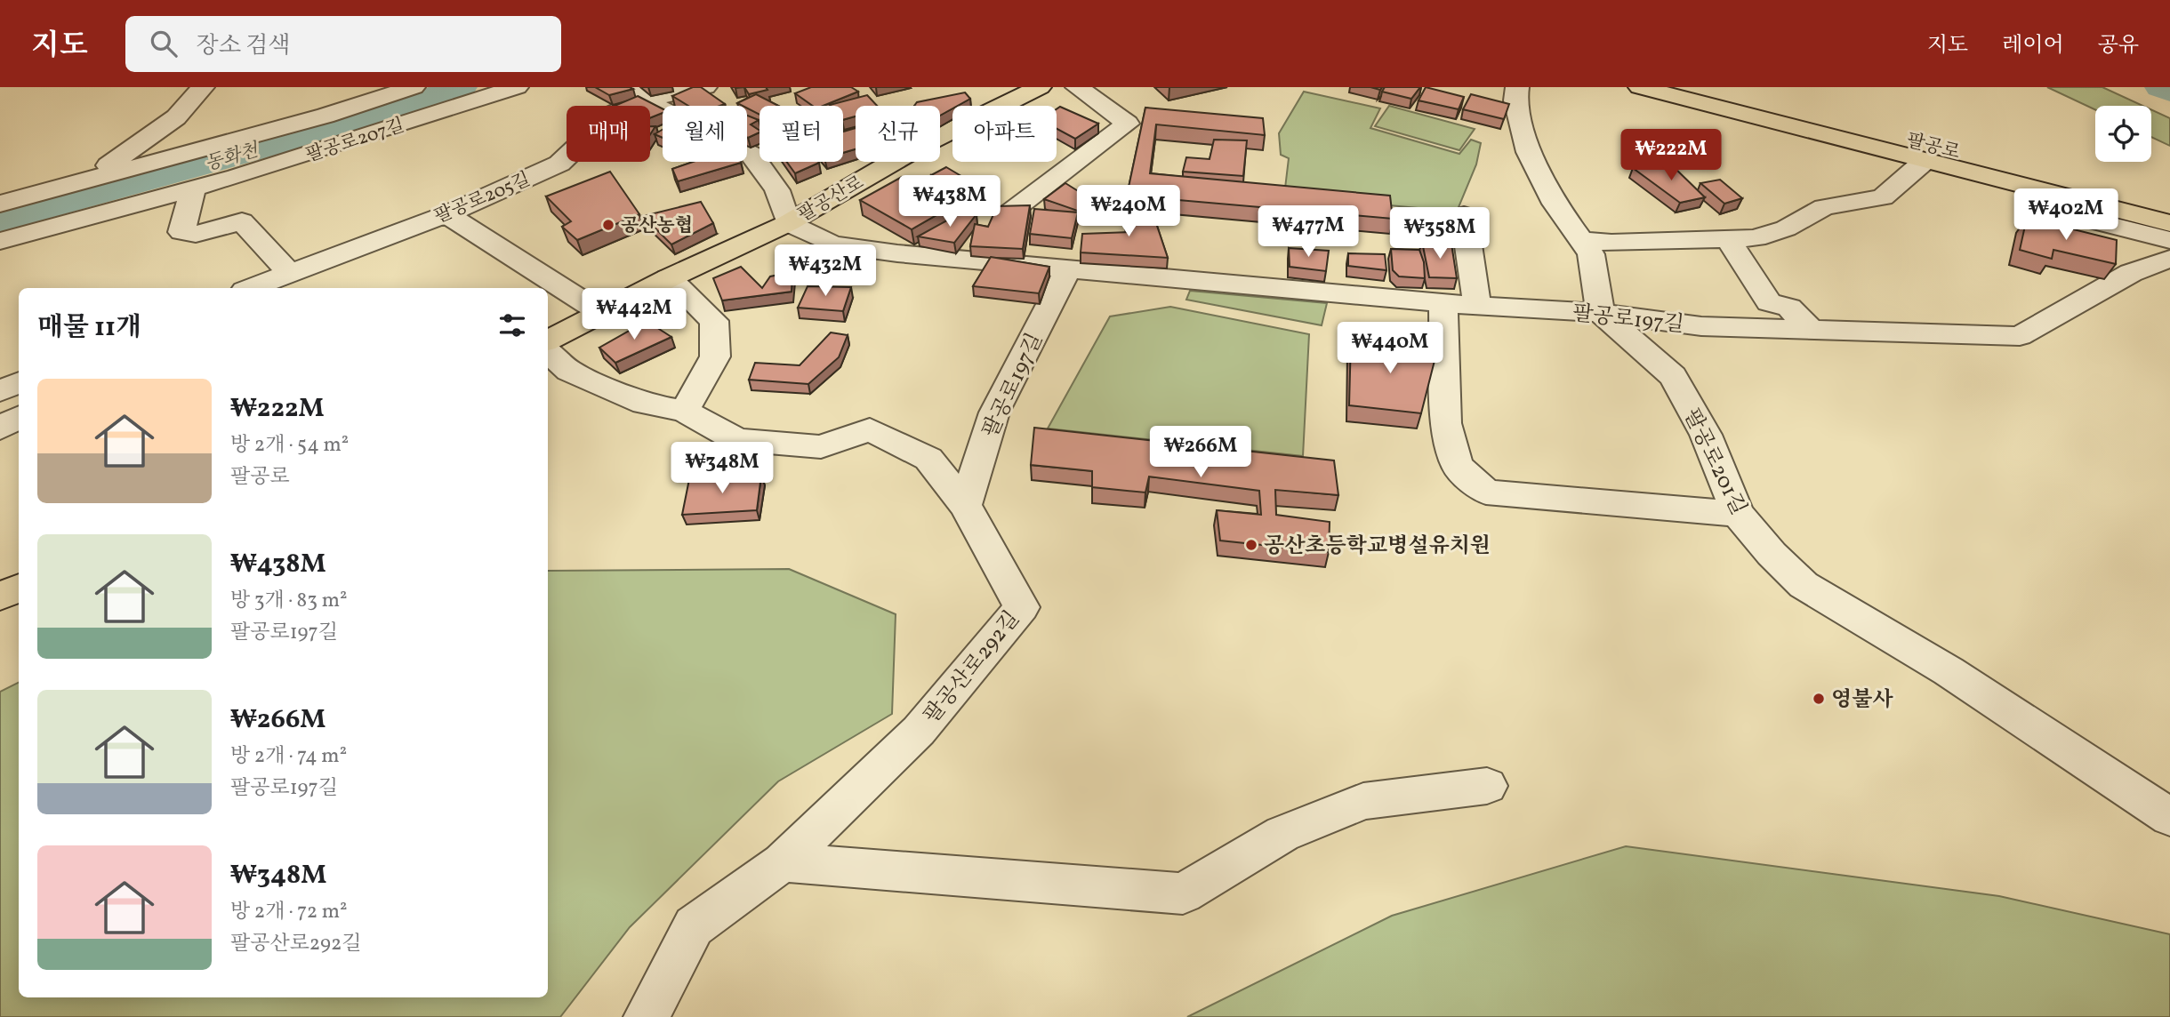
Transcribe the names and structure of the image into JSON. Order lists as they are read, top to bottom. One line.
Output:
{"streets":{"main road":["팔공로","팔공산로"],"street":["팔공로207길","팔공로205길","팔공로197길","팔공로201길","팔공산로292길"]},"crossings":[["팔공로205길","팔공산로"],["팔공산로","팔공로197길"],["팔공로197길","팔공로201길"],["팔공로197길","팔공산로292길"]],"water":["동화천"],"places":["공산농협","공산초등학교병설유치원","영불사"],"page":{"header":"지도","search":"장소 검색","nav":["지도","레이어","공유"],"chip":["매매","월세","필터","신규","아파트"],"price":["₩222M","₩438M","₩240M","₩402M","₩477M","₩358M","₩432M","₩442M","₩440M","₩266M","₩348M"],"heading":"매물 11개","list":[{"name":"₩222M","note":"방 2개 · 54 m² · 팔공로"},{"name":"₩438M","note":"방 3개 · 83 m² · 팔공로197길"},{"name":"₩266M","note":"방 2개 · 74 m² · 팔공로197길"},{"name":"₩348M","note":"방 2개 · 72 m² · 팔공산로292길"}]}}
